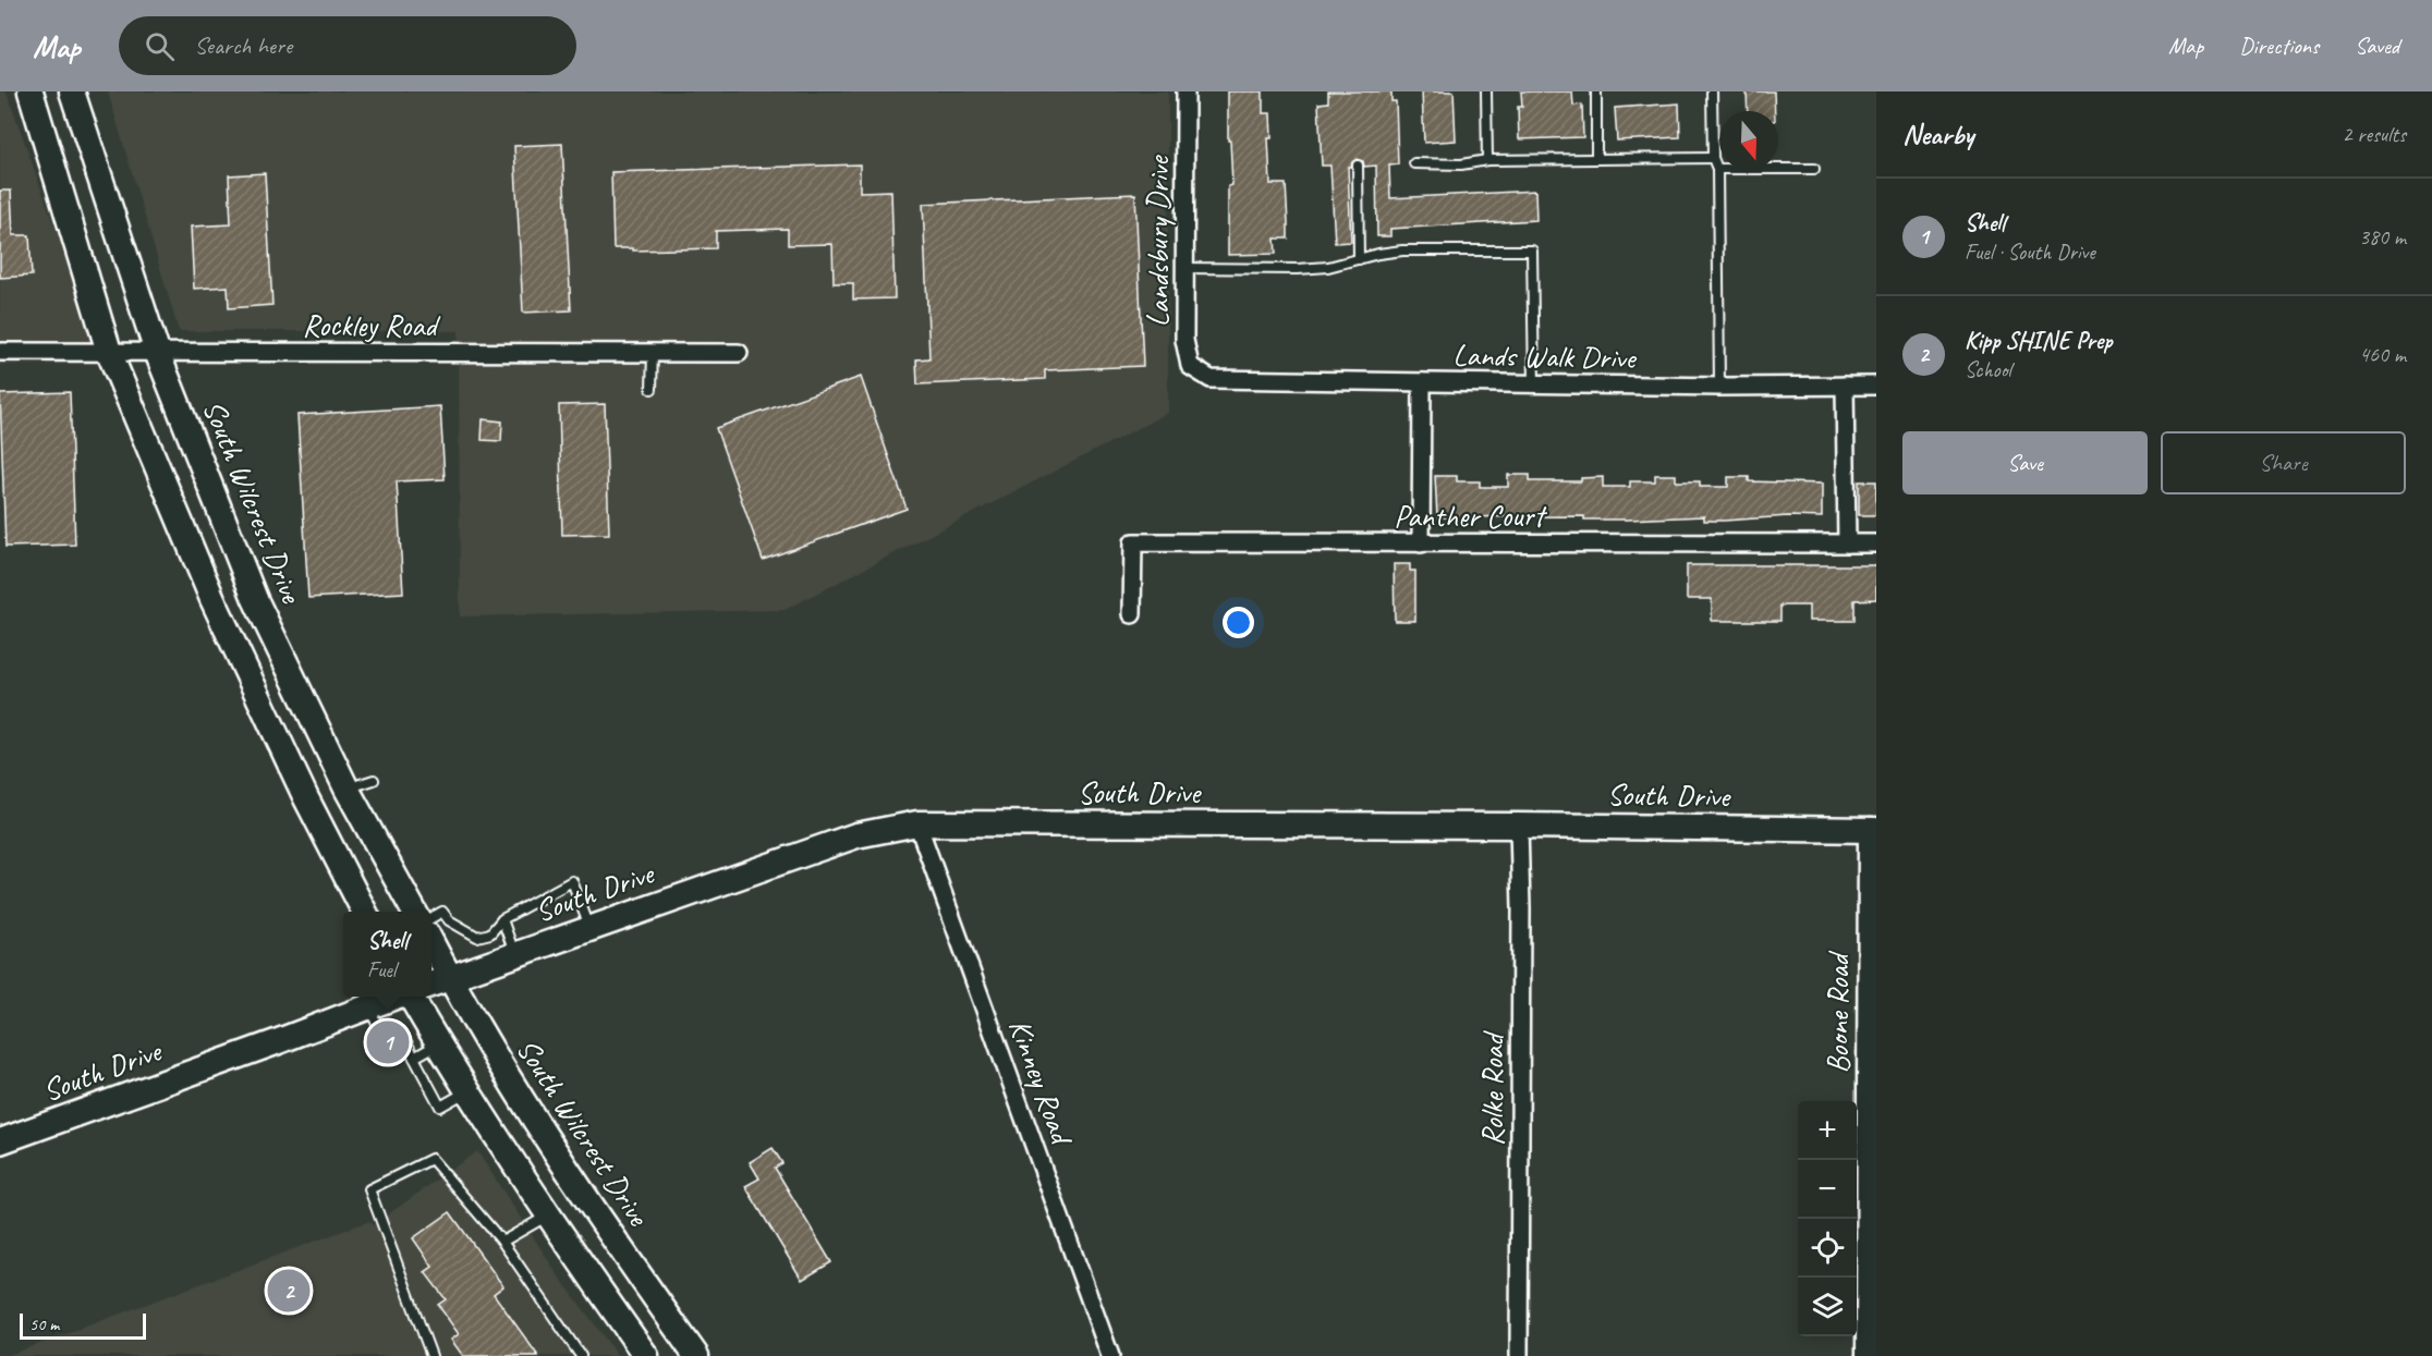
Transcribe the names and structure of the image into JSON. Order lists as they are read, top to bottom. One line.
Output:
{"streets":{"main road":["South Wilcrest Drive","South Drive","Boone Road"],"street":["Landsbury Drive","Rockley Road","Lands Walk Drive","Panther Court","Kinney Road","Rolke Road"]},"crossings":[["Landsbury Drive","Lands Walk Drive"],["Rockley Road","South Wilcrest Drive"],["South Wilcrest Drive","South Drive"],["South Drive","Boone Road"],["South Drive","Kinney Road"],["South Drive","Rolke Road"]],"scale_bar":"50 m","north":"bottom","page":{"header":"Map","search":"Search here","nav":["Map","Directions","Saved"],"heading":["Nearby","2 results"],"list":[{"mark":"1","name":"Shell","note":"Fuel · South Drive","value":"380 m"},{"mark":"2","name":"Kipp SHINE Prep","note":"School","value":"460 m"}],"buttons":["Save","Share"],"popup":["Shell","Fuel"],"pins":["1","2"],"map_buttons":["+","−"],"scale":"50 m"}}
